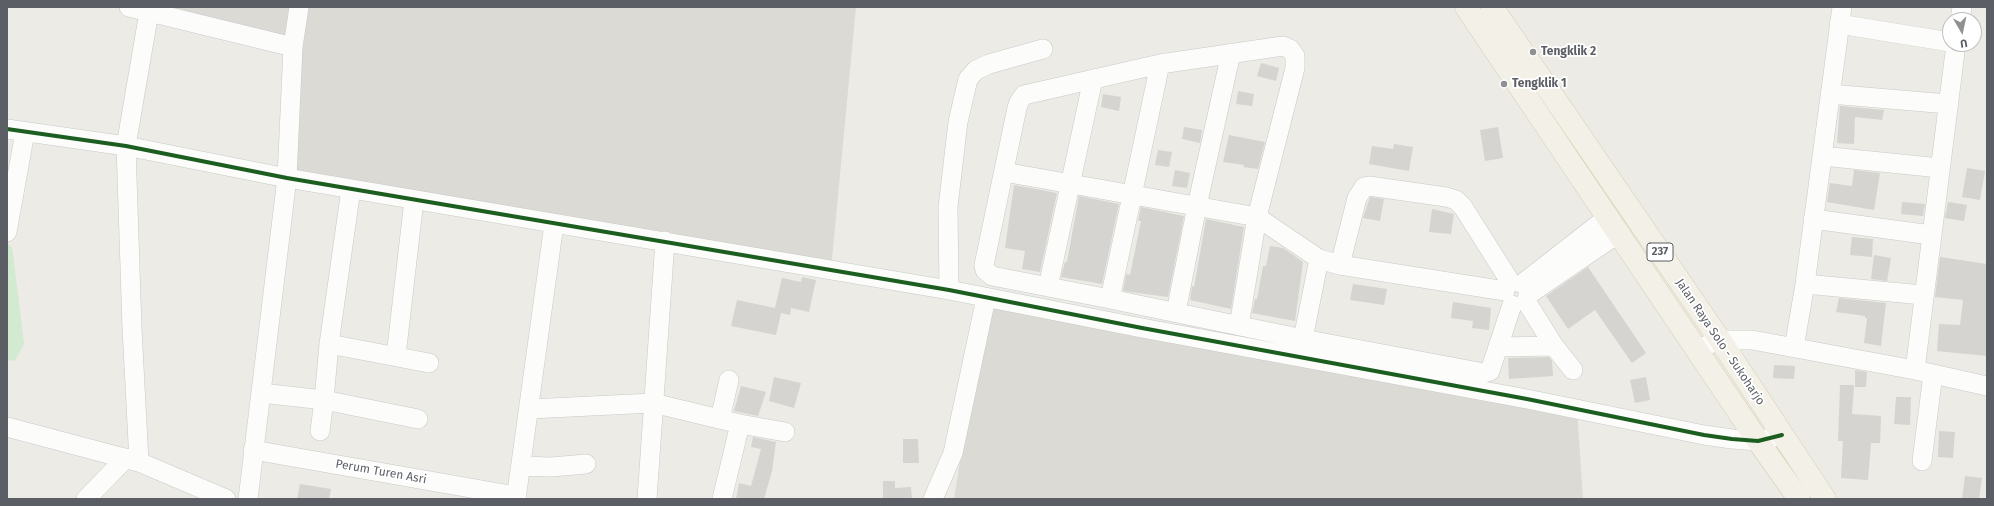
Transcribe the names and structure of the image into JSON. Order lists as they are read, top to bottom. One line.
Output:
{"streets":{"main road":["237","Jalan Raya Solo - Sukoharjo"],"street":["Perum Turen Asri"]},"places":["Tengklik 2","Tengklik 1"],"north":"bottom"}
